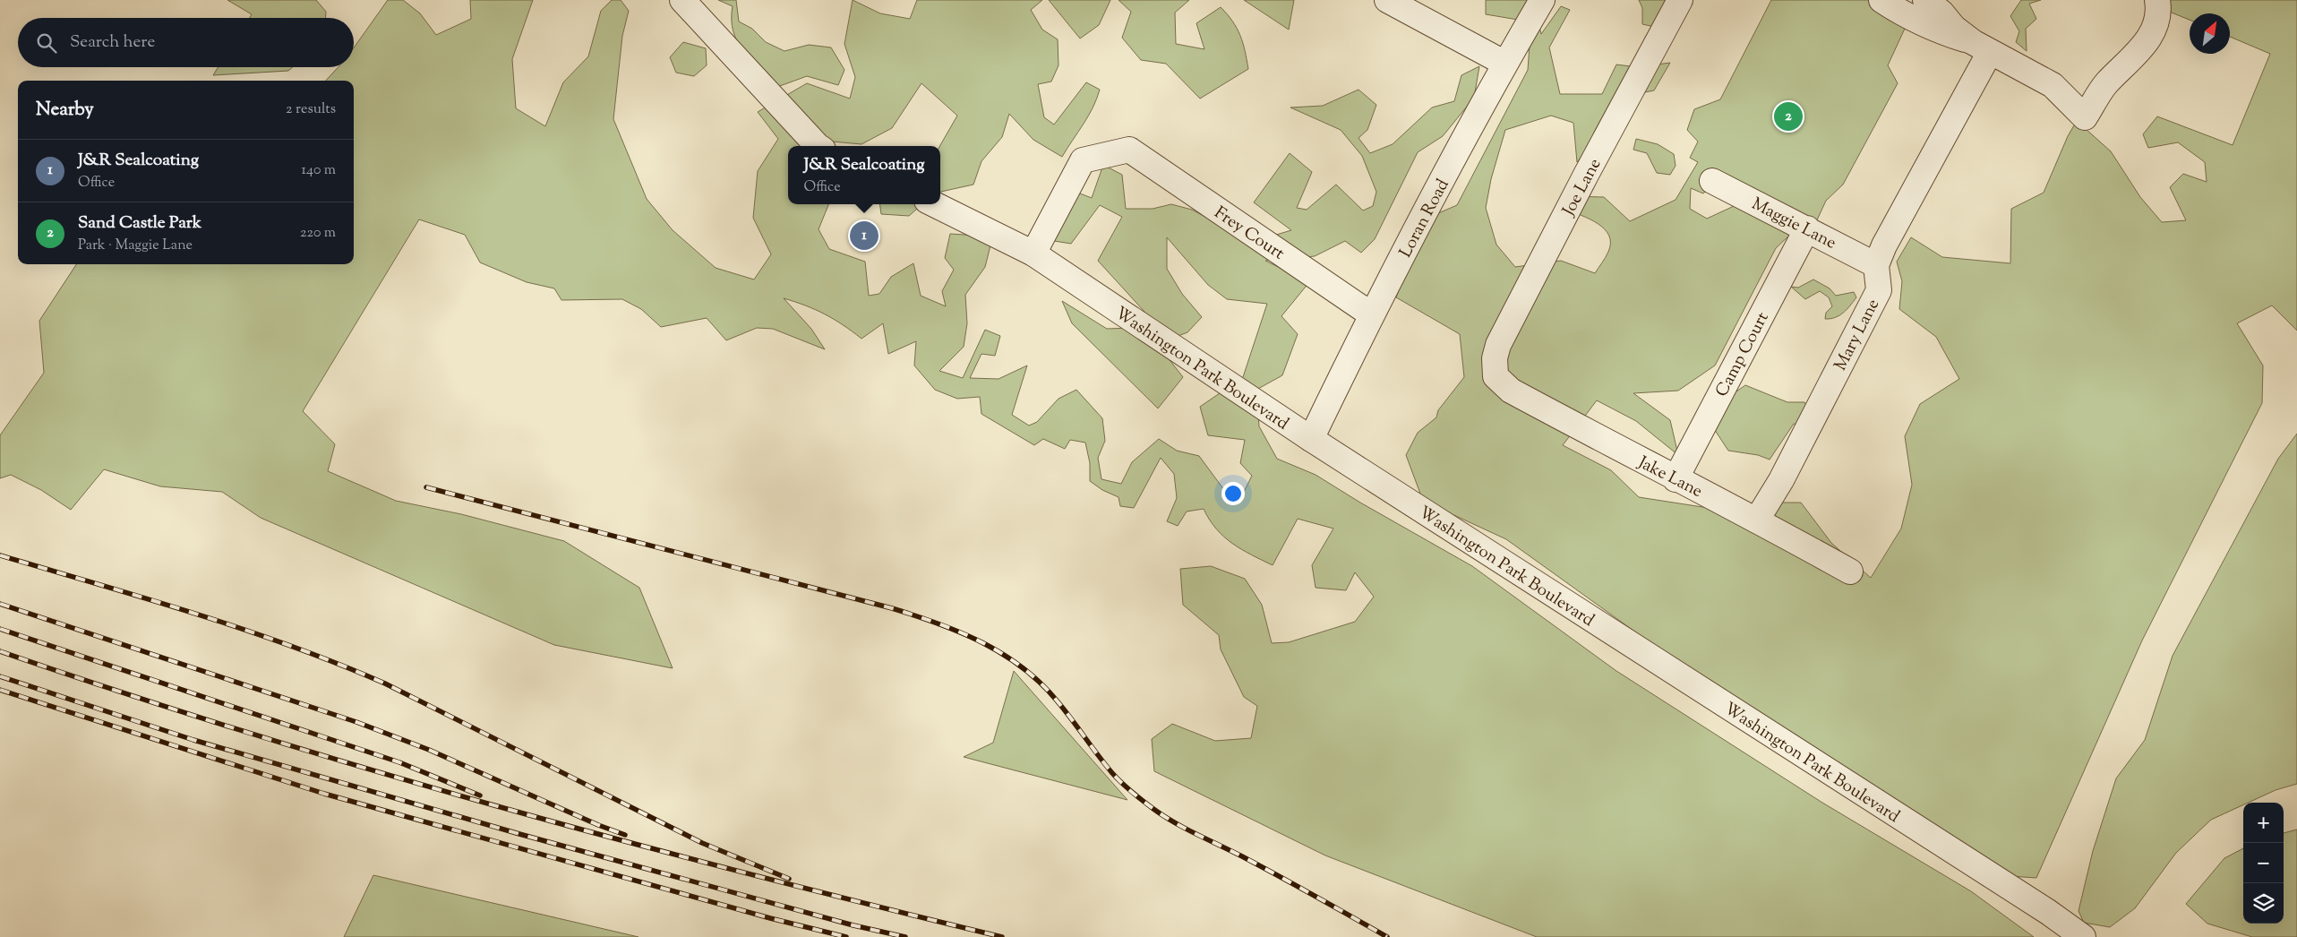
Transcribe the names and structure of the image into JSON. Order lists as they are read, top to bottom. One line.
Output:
{"streets":{"street":["Joe Lane","Loran Road","Maggie Lane","Frey Court","Mary Lane","Camp Court","Washington Park Boulevard","Jake Lane"]},"crossings":[["Joe Lane","Jake Lane"],["Loran Road","Frey Court"],["Loran Road","Washington Park Boulevard"],["Maggie Lane","Mary Lane"],["Maggie Lane","Camp Court"],["Frey Court","Washington Park Boulevard"],["Mary Lane","Jake Lane"],["Camp Court","Jake Lane"]],"north":"top right","page":{"search":"Search here","heading":["Nearby","2 results"],"pins":["2","1"],"list":[{"mark":"1","name":"J&R Sealcoating","note":"Office","value":"140 m"},{"mark":"2","name":"Sand Castle Park","note":"Park · Maggie Lane","value":"220 m"}],"popup":["J&R Sealcoating","Office"],"map_buttons":["+","−"]}}
